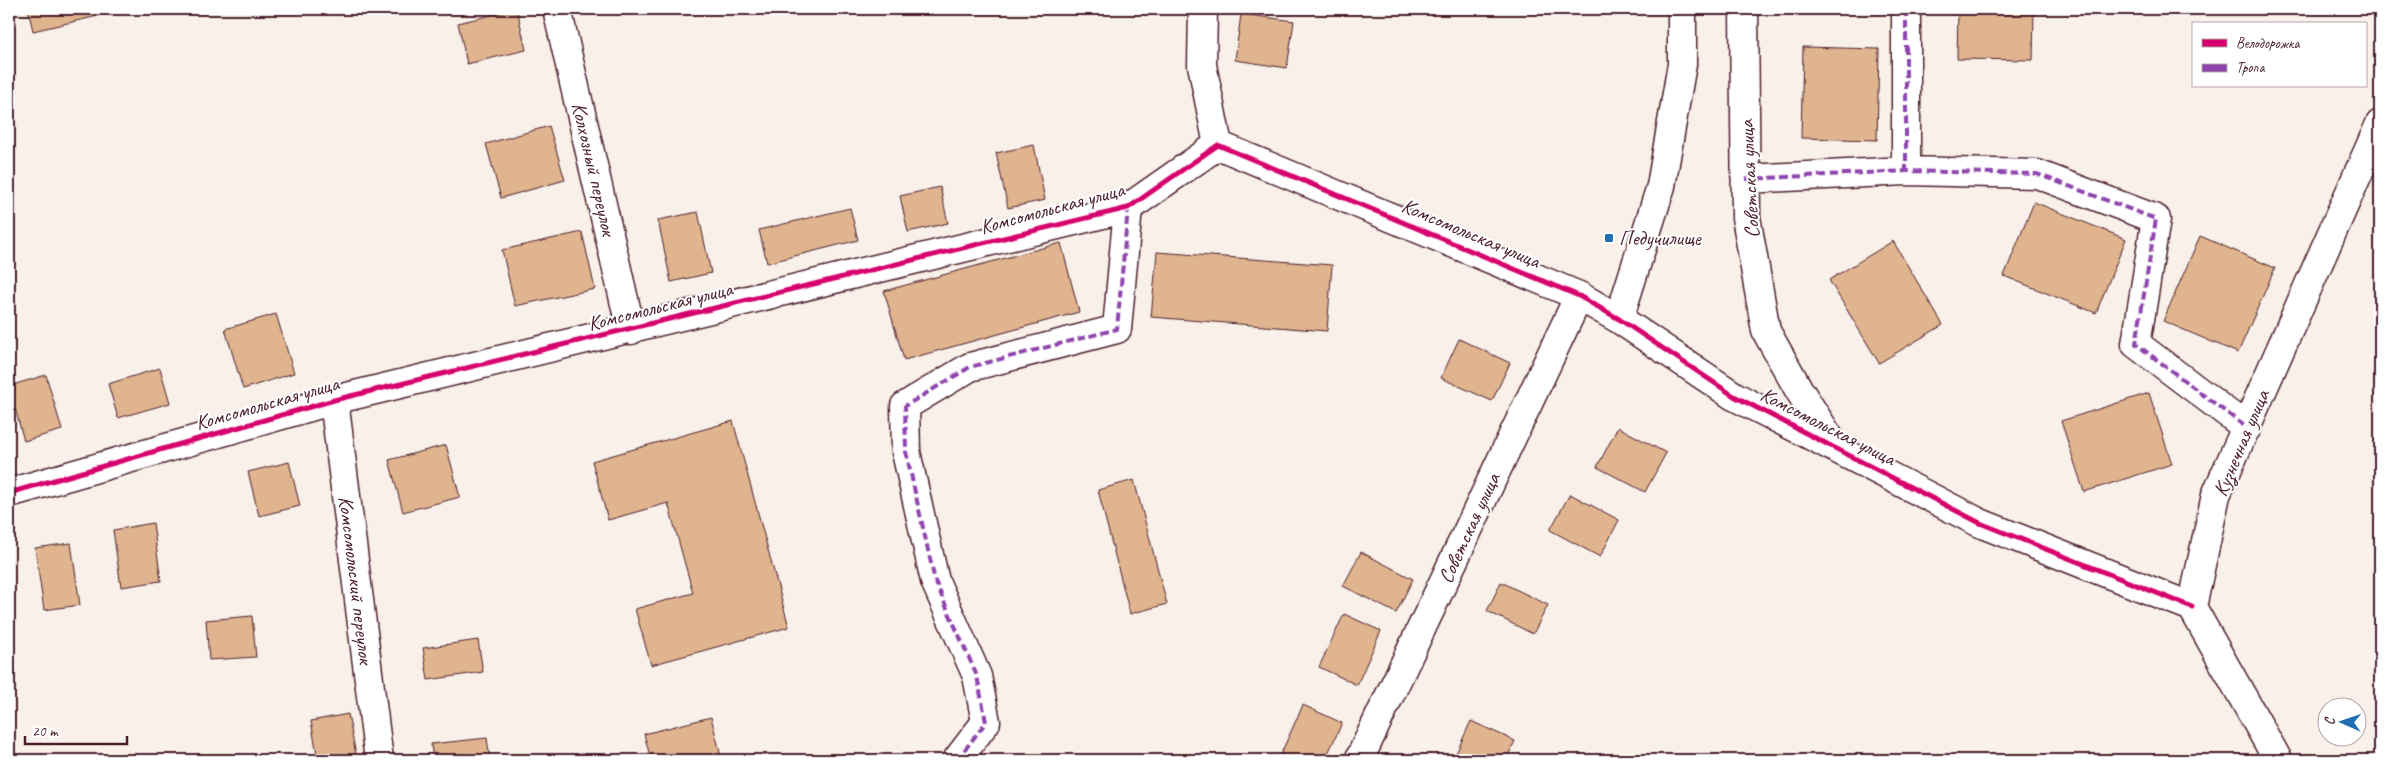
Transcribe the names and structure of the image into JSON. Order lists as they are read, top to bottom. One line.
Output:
{"streets":{"street":["Колхозный переулок","Советская улица","Комсомольская улица","Кузнечная улица","Комсомольский переулок"]},"crossings":[["Колхозный переулок","Комсомольская улица"],["Советская улица","Комсомольская улица"],["Комсомольская улица","Кузнечная улица"],["Комсомольская улица","Комсомольский переулок"]],"places":{"transit":["Педучилище"]},"legend":["Велодорожка","Тропа"],"scale_bar":"20 m","north":"left"}
